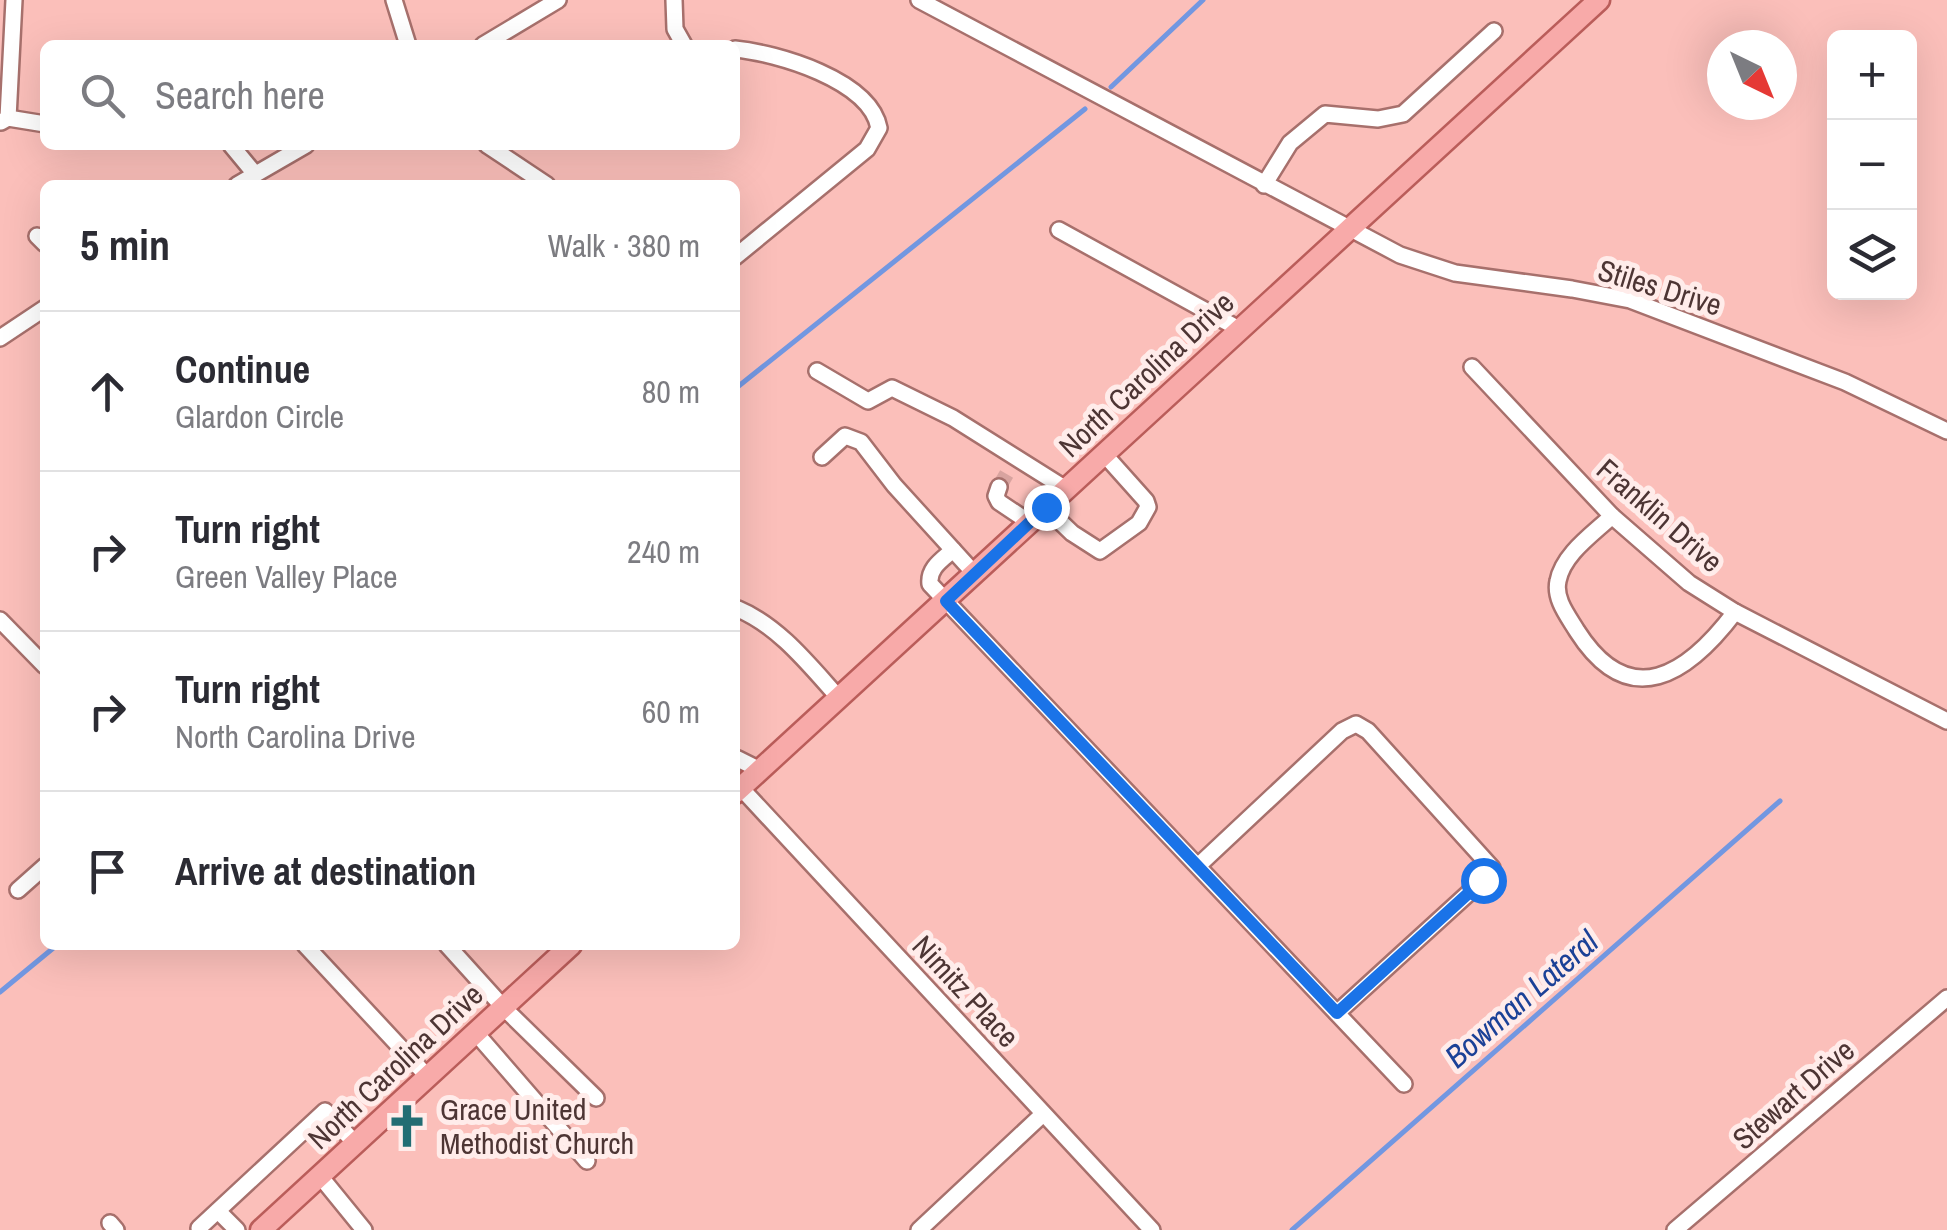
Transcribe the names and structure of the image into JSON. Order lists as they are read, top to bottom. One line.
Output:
{"streets":{"main road":["North Carolina Drive"],"street":["Stiles Drive","Franklin Drive","Nimitz Place","Stewart Drive"]},"crossings":[["Stiles Drive","North Carolina Drive"]],"water":["Bowman Lateral"],"places":{"church":["Grace United Methodist Church"]},"north":"bottom right","page":{"map_buttons":["+","−"],"search":"Search here","heading":["5 min","Walk · 380 m"],"list":[["Continue","Glardon Circle","80 m"],["Turn right","Green Valley Place","240 m"],["Turn right","North Carolina Drive","60 m"],"Arrive at destination"]}}
